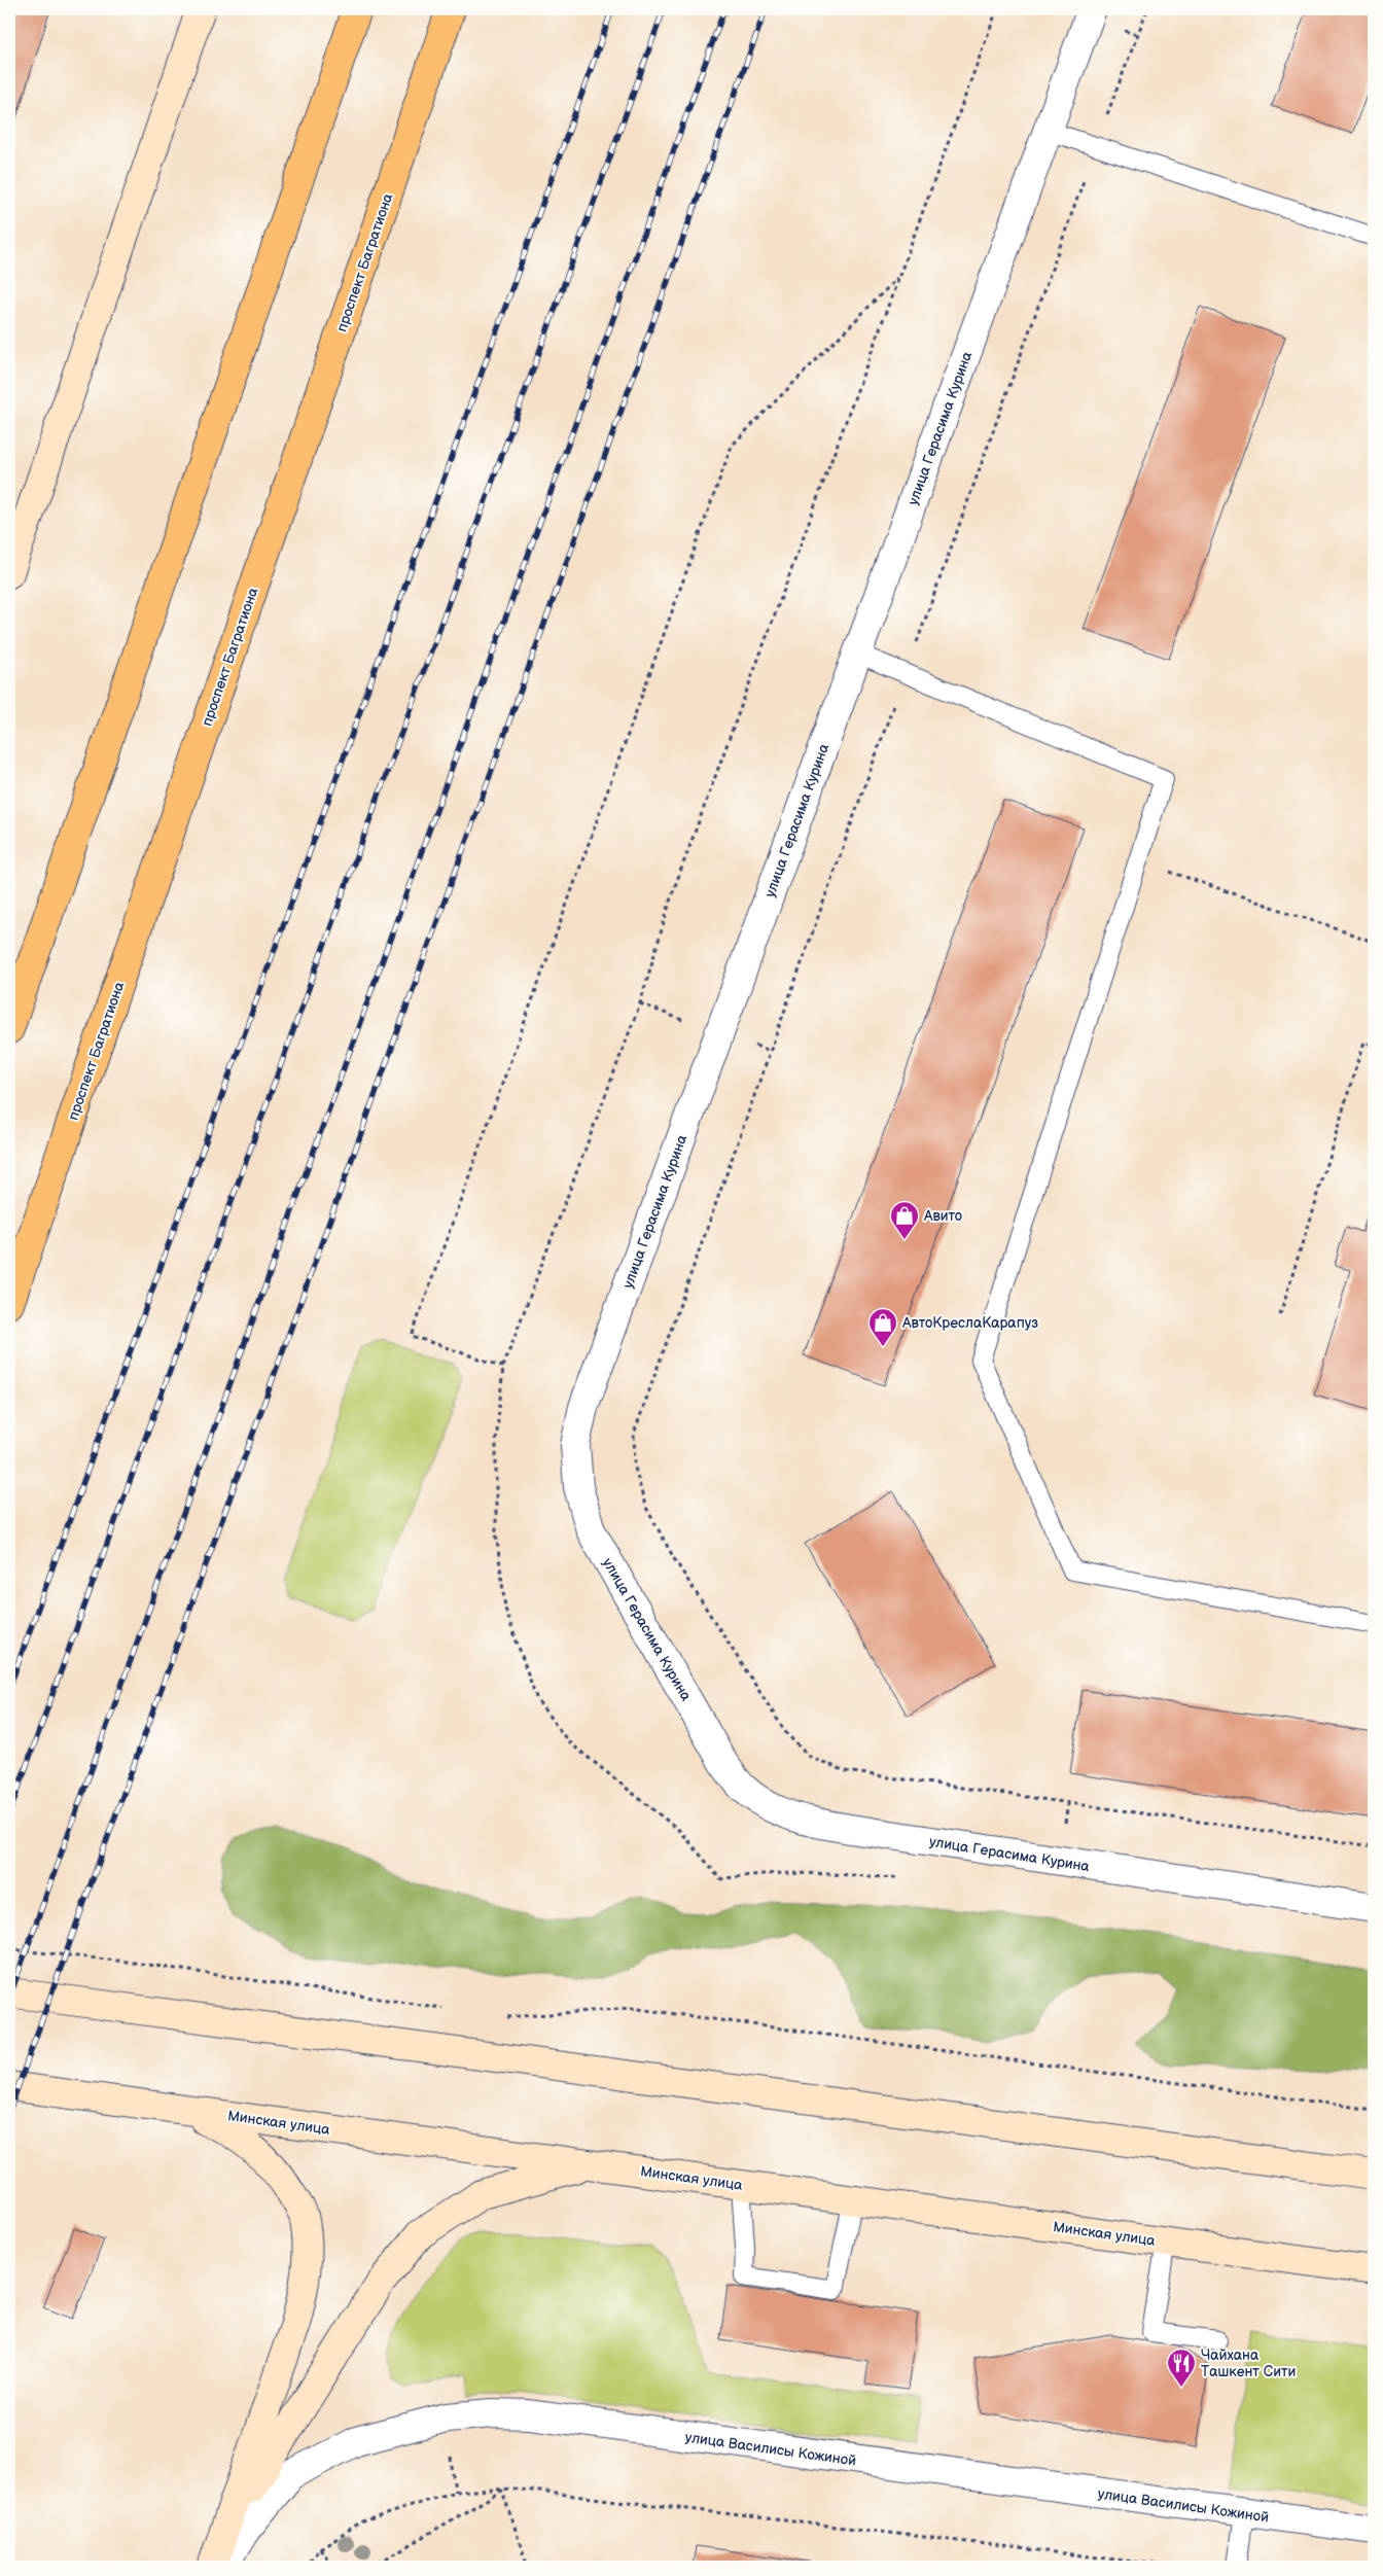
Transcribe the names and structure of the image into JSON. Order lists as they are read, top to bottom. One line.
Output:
{"streets":{"main road":["проспект Багратиона","Минская улица"],"street":["улица Герасима Курина","улица Василисы Кожиной"]},"places":{"shop":["Авито","АвтоКреслаКарапуз"],"restaurant":["Чайхана Ташкент Сити"]}}
